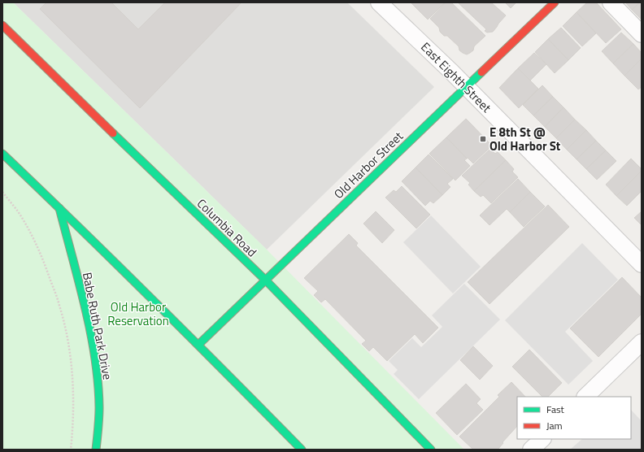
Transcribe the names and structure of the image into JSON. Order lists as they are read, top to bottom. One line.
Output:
{"streets":{"main road":["Old Harbor Street","Columbia Road","Babe Ruth Park Drive"],"street":["East Eighth Street"]},"crossings":[["East Eighth Street","Old Harbor Street"],["Old Harbor Street","Columbia Road"]],"parks":["Old Harbor Reservation"],"places":{"transit":["E 8th St @ Old Harbor St"]},"legend":["Fast","Jam"]}
